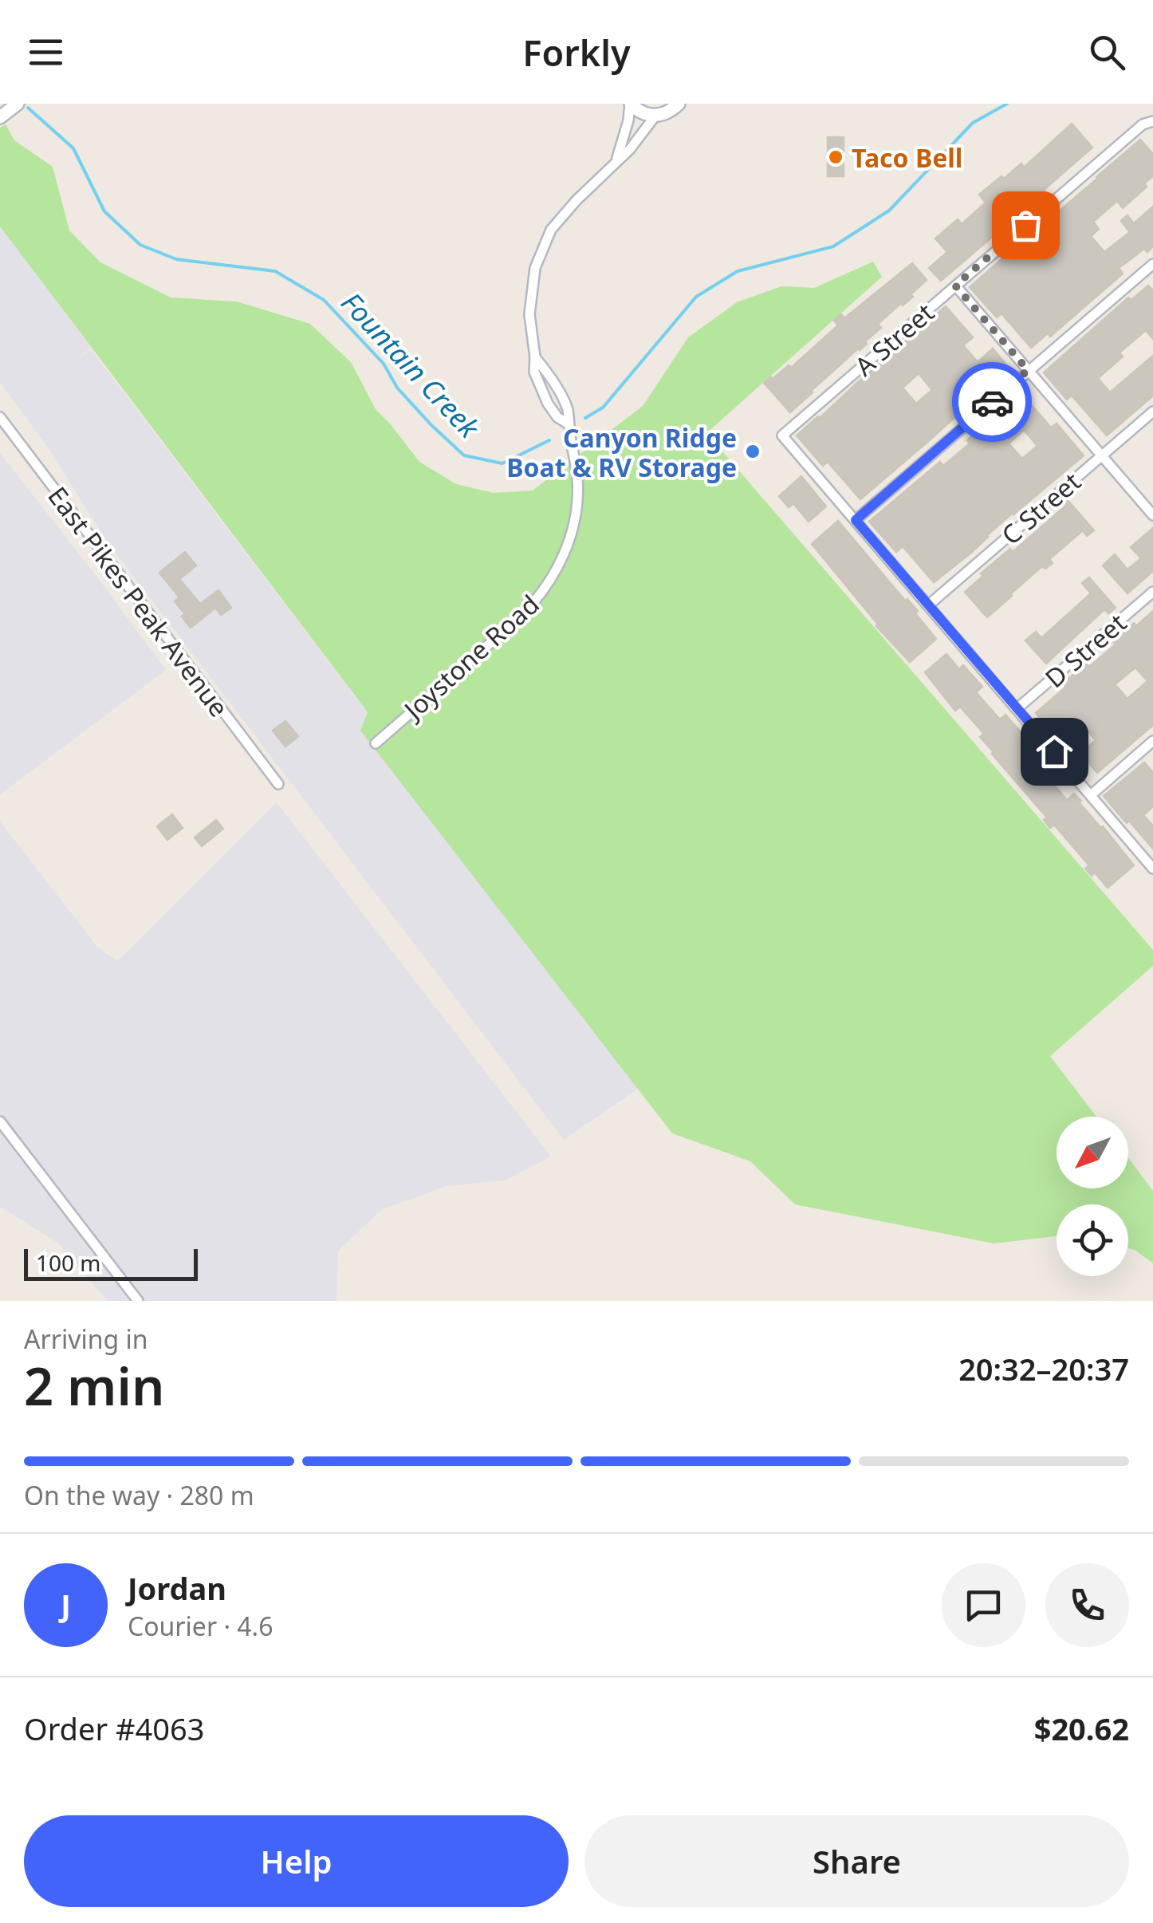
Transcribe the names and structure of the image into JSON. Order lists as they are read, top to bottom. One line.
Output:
{"streets":{"street":["A Street","C Street","East Pikes Peak Avenue","D Street","Joystone Road"]},"water":["Fountain Creek"],"places":["Taco Bell","Canyon Ridge Boat & RV Storage"],"scale_bar":"100 m","north":"bottom left","page":{"header":"Forkly","scale":"100 m","heading":["2 min","Arriving in","20:32–20:37"],"panel":["Jordan","Courier · 4.6","Order #4063","$20.62"],"bar":"On the way · 280 m","round":"J","buttons":["Help","Share"]}}
